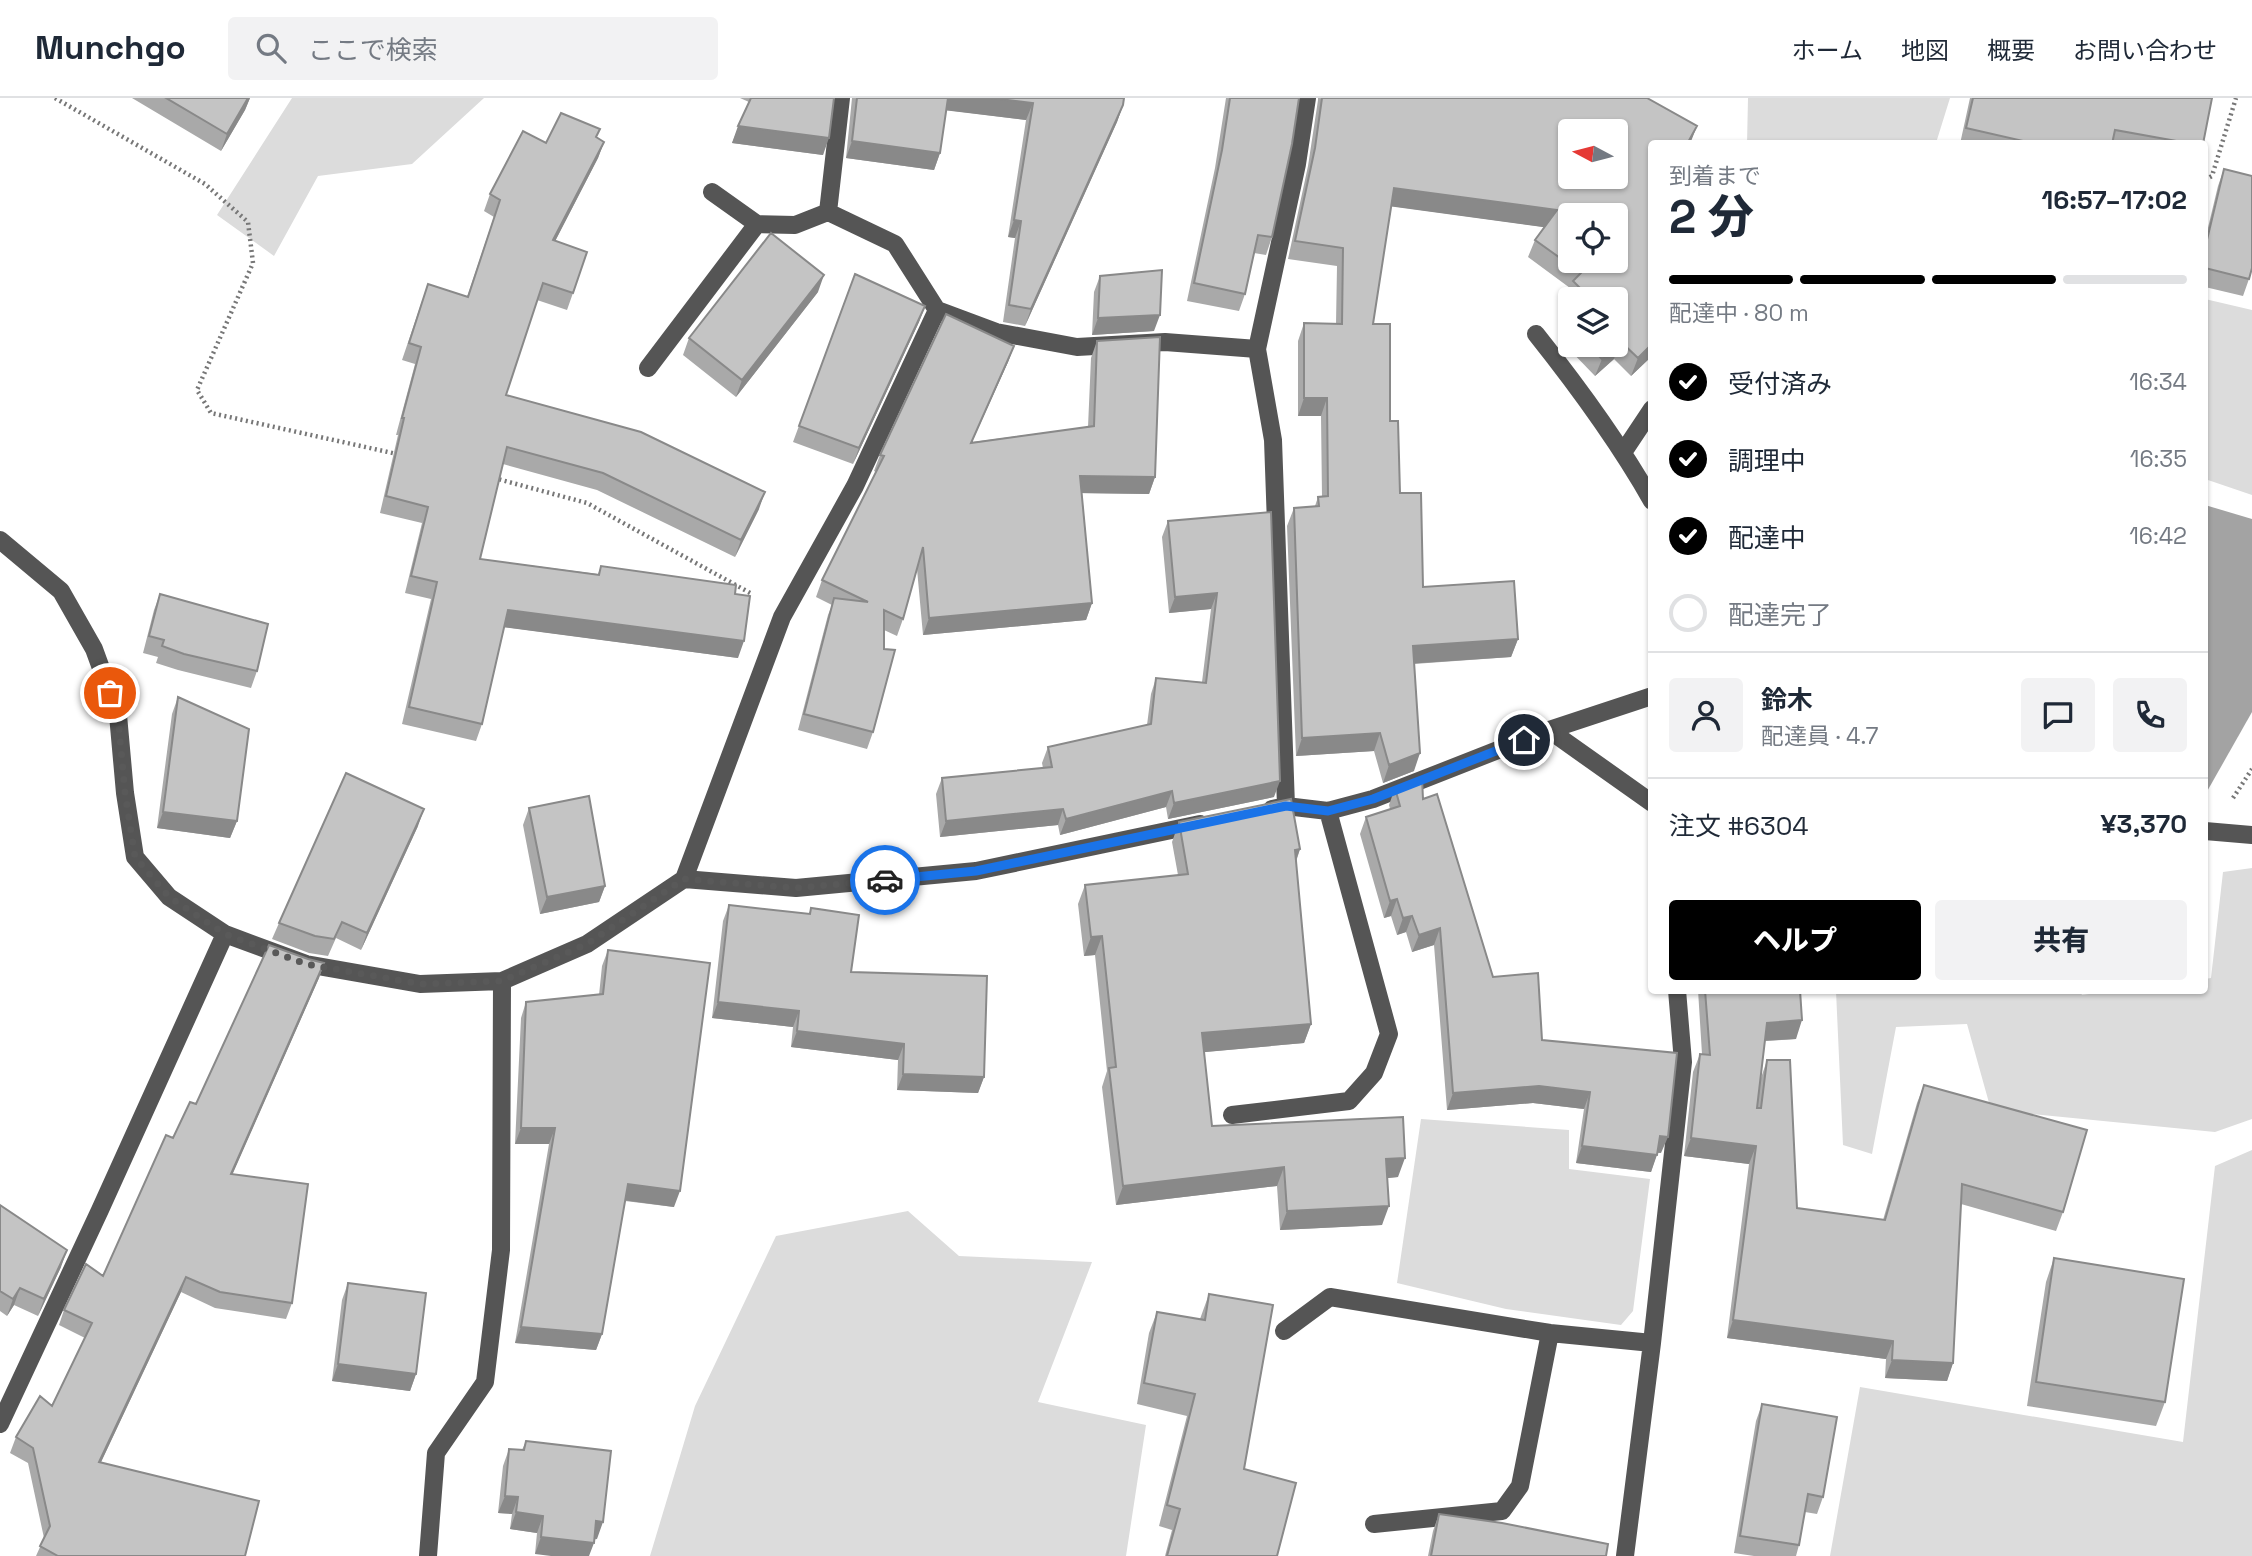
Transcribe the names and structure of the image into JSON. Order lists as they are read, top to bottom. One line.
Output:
{"north":"left","page":{"header":"Munchgo","search":"ここで検索","nav":["ホーム","地図","概要","お問い合わせ"],"heading":["2 分","到着まで","16:57–17:02"],"panel":["鈴木","配達員 · 4.7","注文 #6304","¥3,370"],"bar":"配達中 · 80 m","list":[["受付済み","16:34"],["調理中","16:35"],["配達中","16:42"],"配達完了"],"buttons":["ヘルプ","共有"]}}
